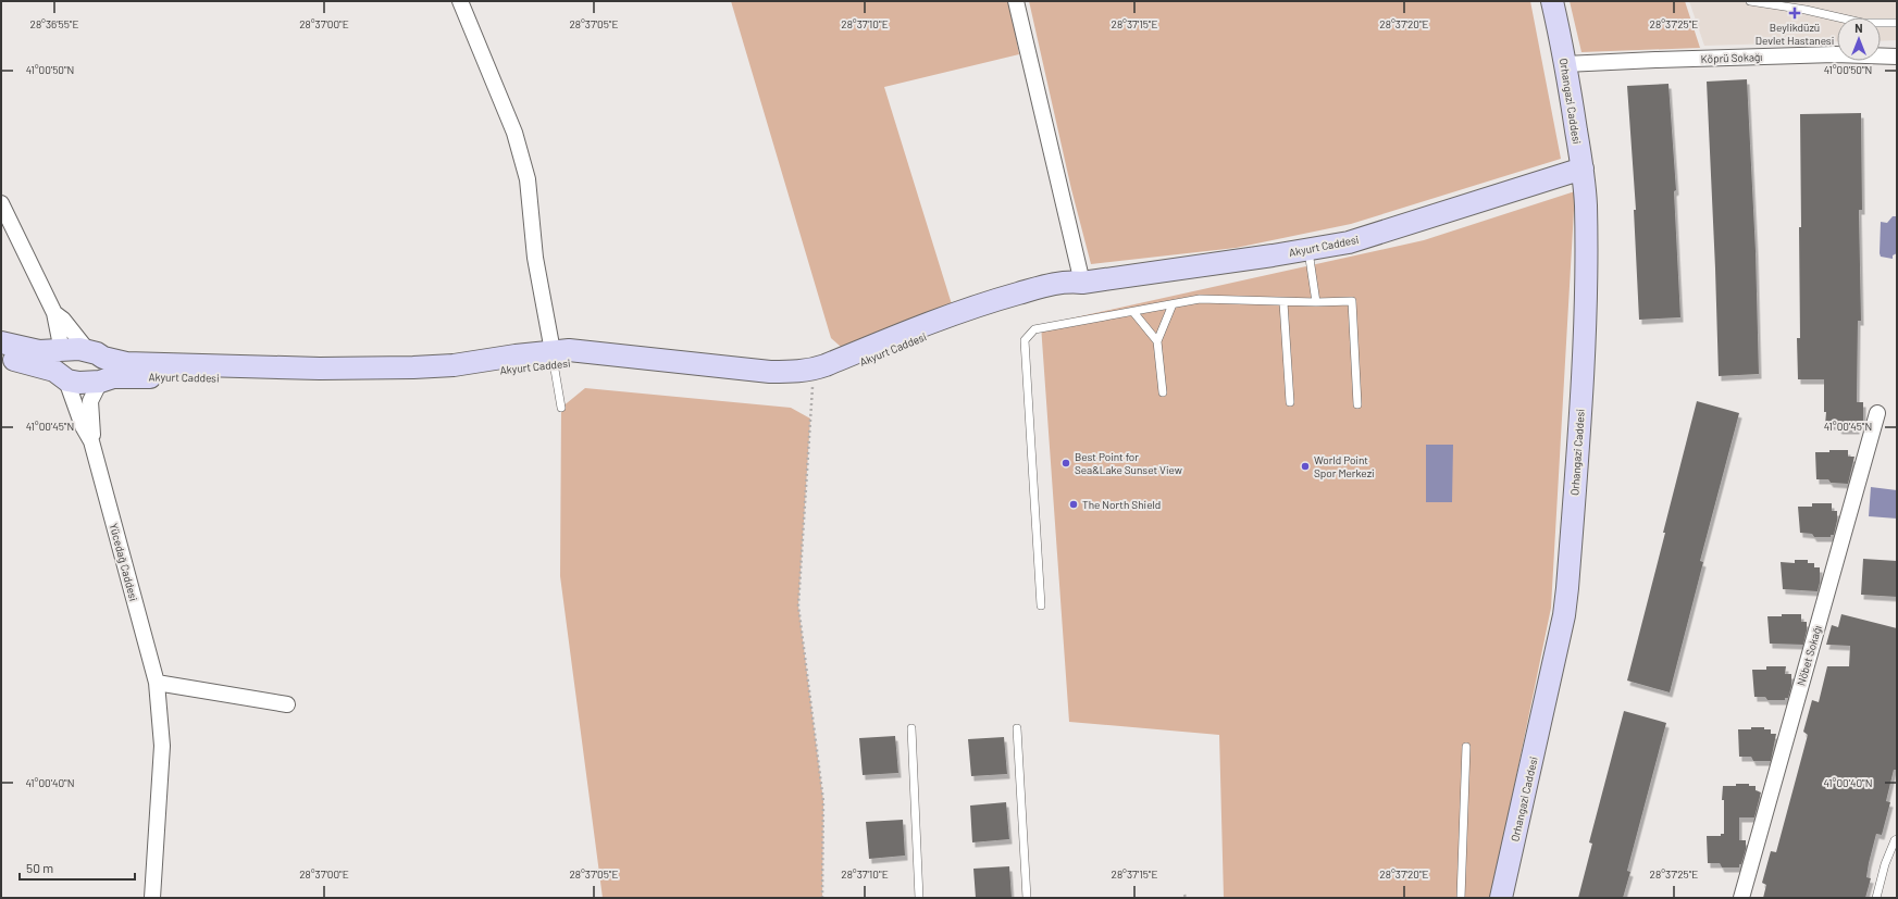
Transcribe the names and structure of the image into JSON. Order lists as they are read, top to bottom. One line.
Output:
{"streets":{"street":["Köprü Sokağı","Orhangazi Caddesi","Akyurt Caddesi","Yücedağ Caddesi","Nöbet Sokağı"]},"crossings":[["Köprü Sokağı","Orhangazi Caddesi"],["Orhangazi Caddesi","Akyurt Caddesi"]],"places":{"health":["Beylikdüzü Devlet Hastanesi"],"other":["Best Point for Sea&Lake Sunset View","World Point Spor Merkezi","The North Shield"]},"scale_bar":"50 m","north":"top","coordinates":["28°36'55\"E","28°37'00\"E","28°37'05\"E","28°37'10\"E","28°37'15\"E","28°37'20\"E","28°37'25\"E","41°00'50\"N","41°00'45\"N","41°00'40\"N"]}
